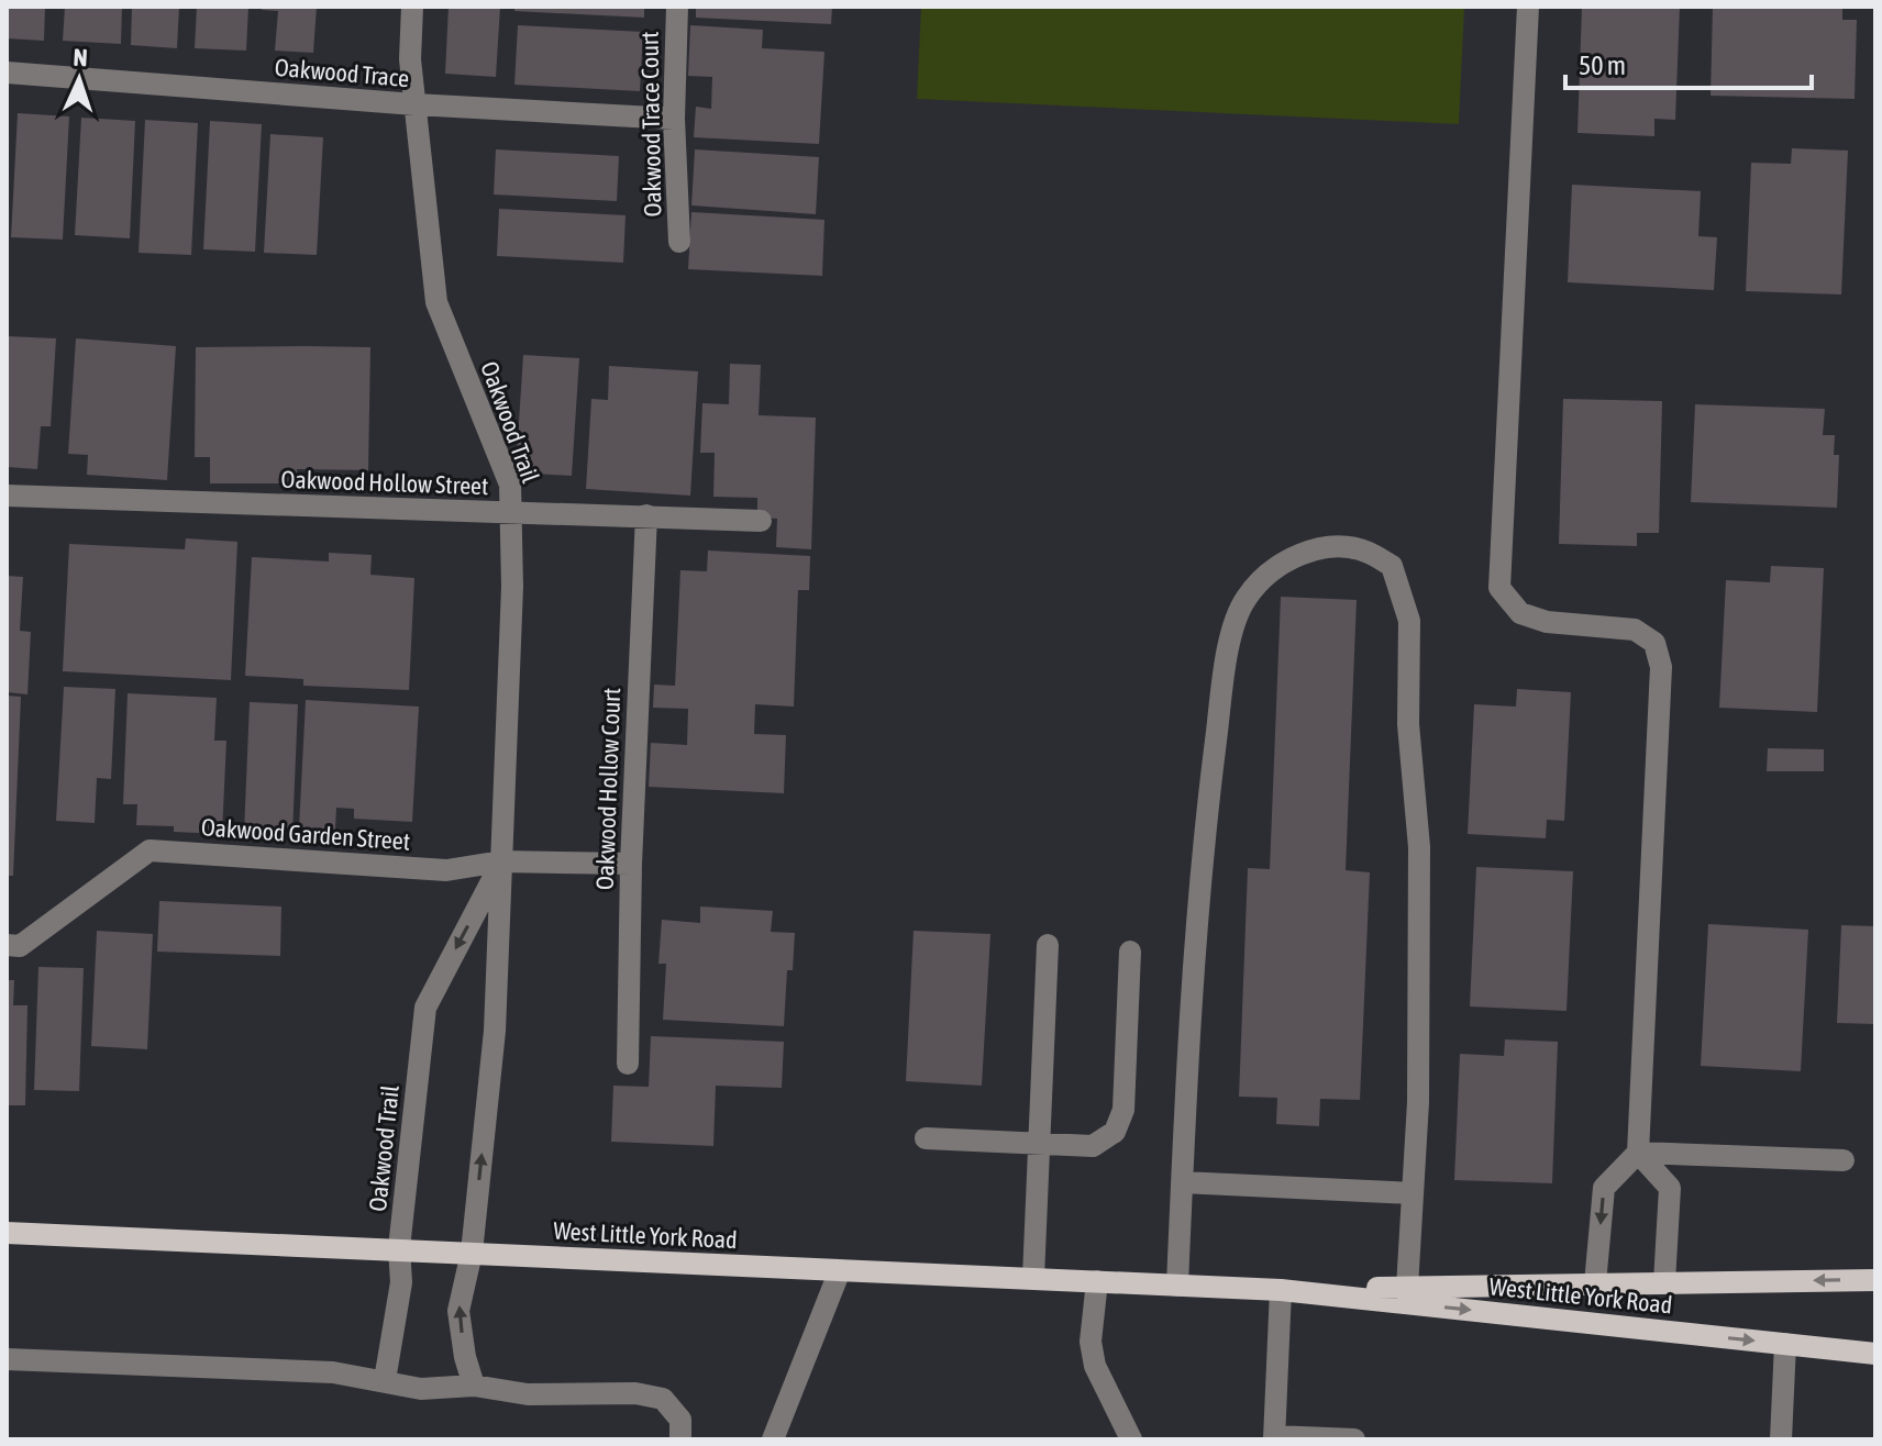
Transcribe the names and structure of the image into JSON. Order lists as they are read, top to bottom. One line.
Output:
{"streets":{"main road":["West Little York Road"],"street":["Oakwood Trace","Oakwood Trace Court","Oakwood Trail","Oakwood Hollow Street","Oakwood Hollow Court","Oakwood Garden Street"]},"crossings":[["Oakwood Trace","Oakwood Trace Court"],["Oakwood Trace","Oakwood Trail"],["Oakwood Trail","Oakwood Hollow Street"],["Oakwood Trail","Oakwood Garden Street"],["Oakwood Trail","West Little York Road"],["Oakwood Hollow Street","Oakwood Hollow Court"],["Oakwood Hollow Court","Oakwood Garden Street"]],"scale_bar":"50 m","north":"top"}
